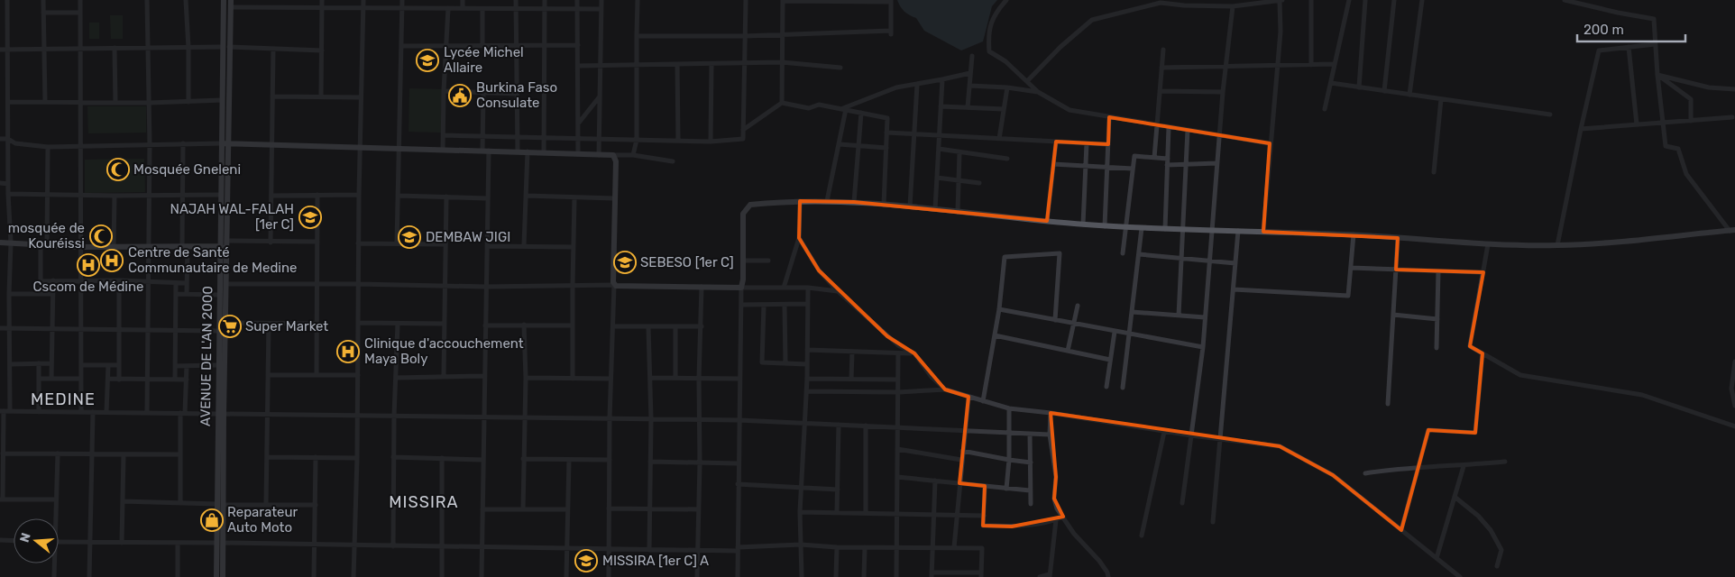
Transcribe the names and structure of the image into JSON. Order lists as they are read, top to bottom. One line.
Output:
{"streets":{"main road":["AVENUE DE L'AN 2000"]},"districts":["MEDINE","MISSIRA"],"places":{"school or university":["Lycée Michel Allaire","NAJAH WAL-FALAH [1er C]","DEMBAW JIGI","SEBESO [1er C]","MISSIRA [1er C] A"],"public building":["Burkina Faso Consulate"],"mosque":["Mosquée Gneleni","mosquée de Kouréissi"],"hospital":["Centre de Santé Communautaire de Medine","Cscom de Médine","Clinique d'accouchement Maya Boly"],"supermarket":["Super Market"],"shop":["Reparateur Auto Moto"]},"scale_bar":"200 m","north":"left"}
